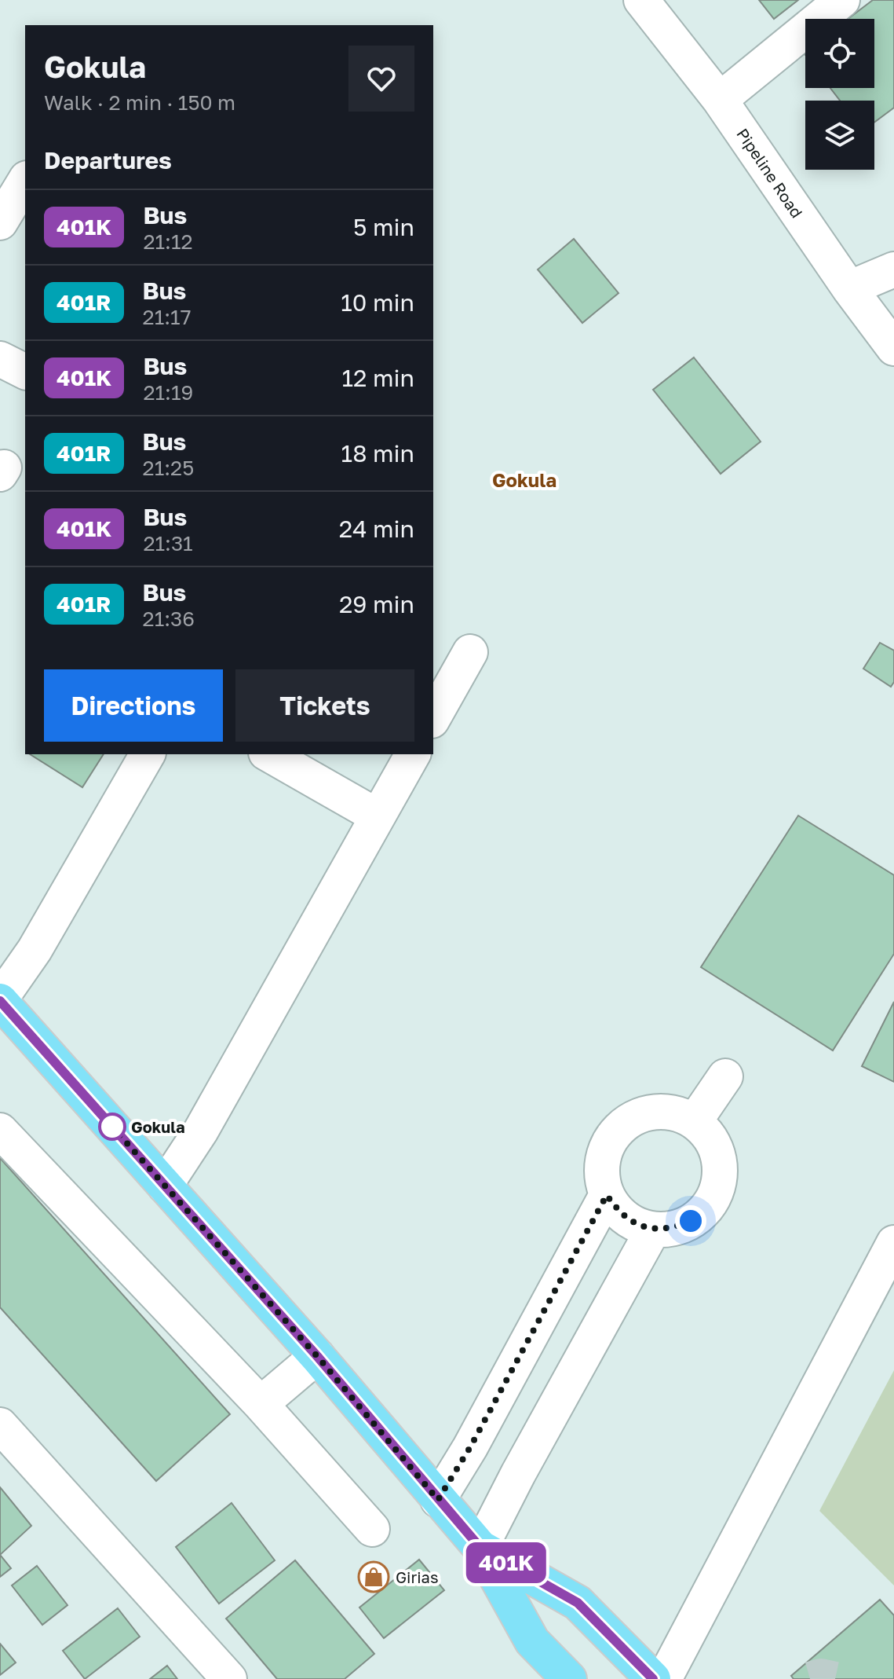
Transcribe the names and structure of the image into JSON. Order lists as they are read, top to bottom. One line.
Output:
{"streets":{"street":["Pipeline Road"]},"districts":["Gokula"],"places":{"other":["Gokula"],"shop":["Girias"]},"lines":["bus line 401K"],"page":{"on_map":"401K","heading":[["Gokula","Walk · 2 min · 150 m"],"Departures"],"list":[{"mark":"401K","name":"Bus","note":"21:12","value":"5 min"},{"mark":"401R","name":"Bus","note":"21:17","value":"10 min"},{"mark":"401K","name":"Bus","note":"21:19","value":"12 min"},{"mark":"401R","name":"Bus","note":"21:25","value":"18 min"},{"mark":"401K","name":"Bus","note":"21:31","value":"24 min"},{"mark":"401R","name":"Bus","note":"21:36","value":"29 min"}],"buttons":["Directions","Tickets"]}}
